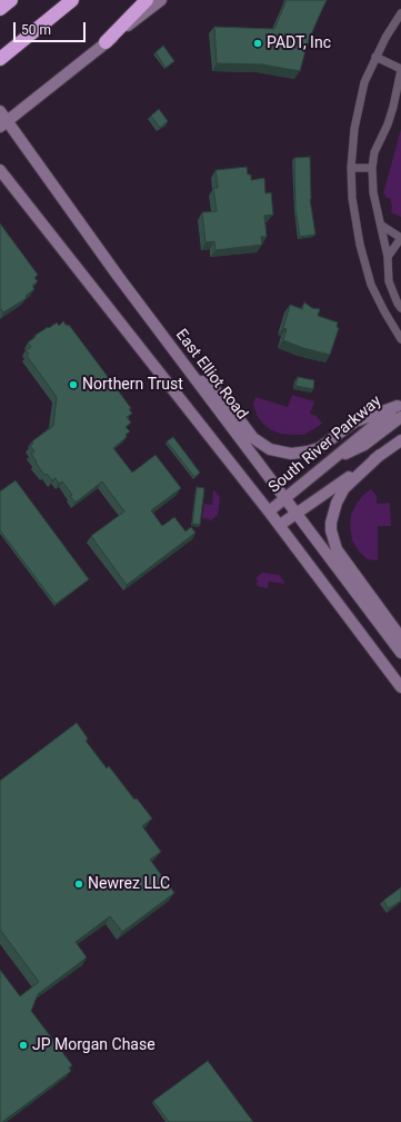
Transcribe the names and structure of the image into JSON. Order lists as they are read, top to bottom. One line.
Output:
{"streets":{"main road":["East Elliot Road","South River Parkway"]},"crossings":[["East Elliot Road","South River Parkway"]],"places":["PADT, Inc","Northern Trust","Newrez LLC","JP Morgan Chase"],"scale_bar":"50 m"}
